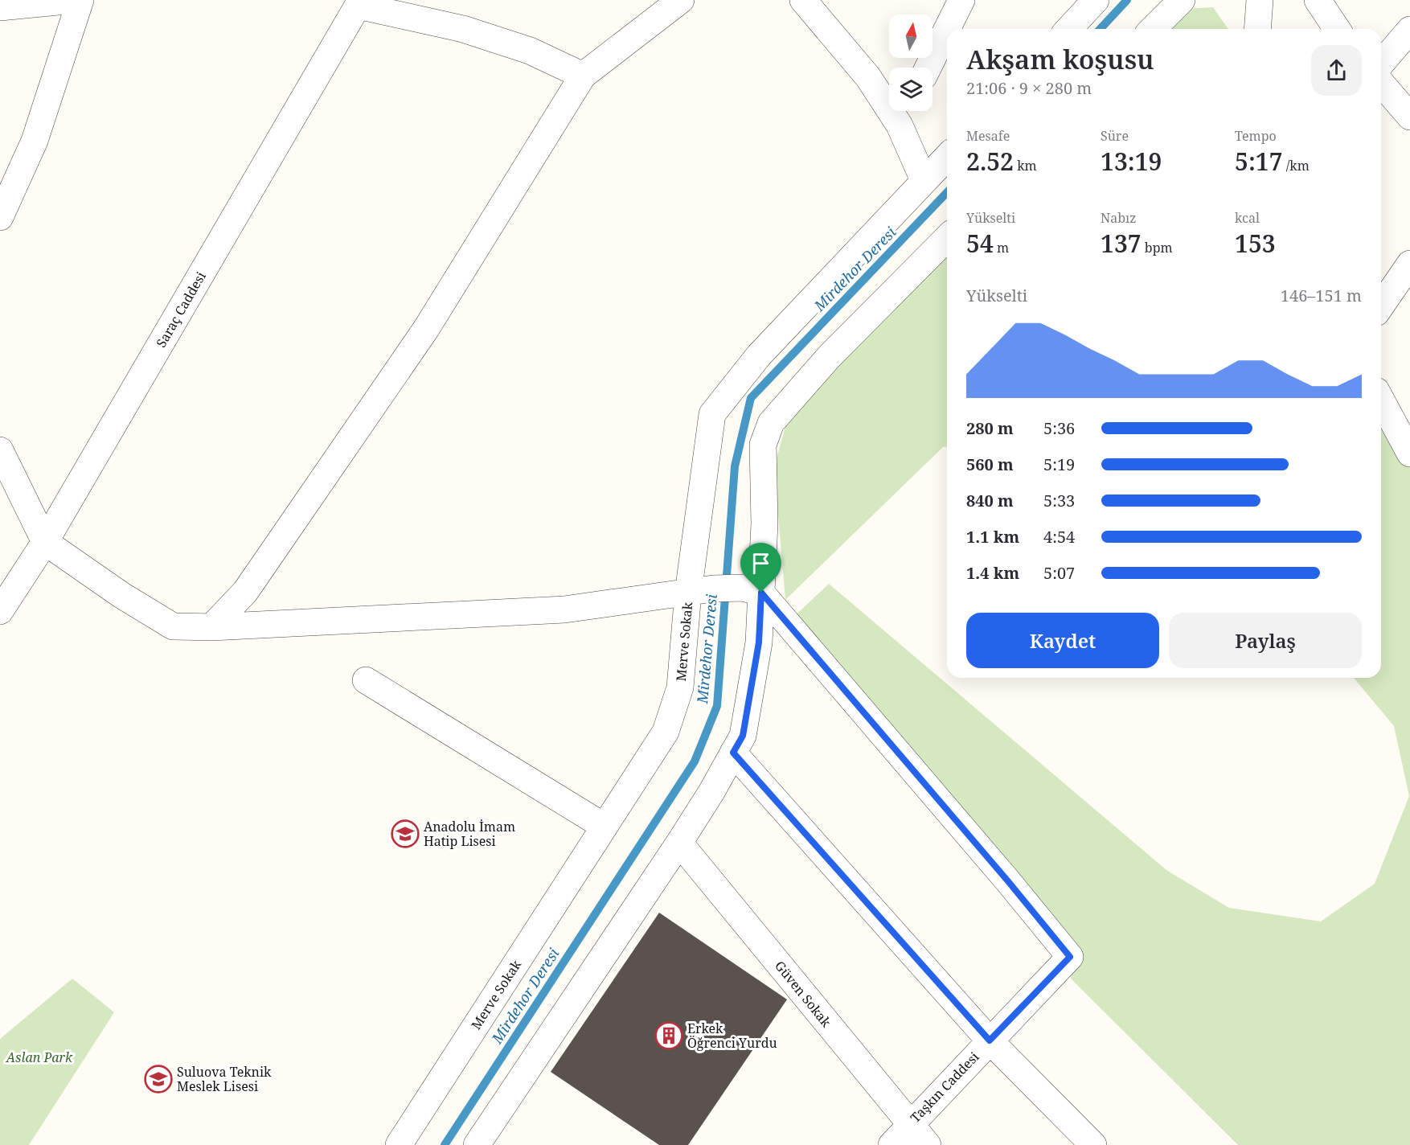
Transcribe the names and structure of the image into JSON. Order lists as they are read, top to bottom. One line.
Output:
{"streets":{"street":["Saraç Caddesi","Merve Sokak","Güven Sokak","Taşkın Caddesi"]},"crossings":[["Güven Sokak","Taşkın Caddesi"]],"water":["Mirdehor Deresi"],"parks":["Aslan Park"],"places":{"school or university":["Anadolu İmam Hatip Lisesi","Suluova Teknik Meslek Lisesi"],"building":["Erkek Öğrenci Yurdu"]},"north":"top","page":{"heading":["Akşam koşusu","21:06 · 9 × 280 m"],"stats":[["Mesafe","2.52 km"],["Süre","13:19"],["Tempo","5:17 /km"],["Yükselti","54 m"],["Nabız","137 bpm"],["kcal","153"]],"chart":["Yükselti","146–151 m"],"list":[{"name":"280 m","note":"5:36"},{"name":"560 m","note":"5:19"},{"name":"840 m","note":"5:33"},{"name":"1.1 km","note":"4:54"},{"name":"1.4 km","note":"5:07"}],"buttons":["Kaydet","Paylaş"]}}
